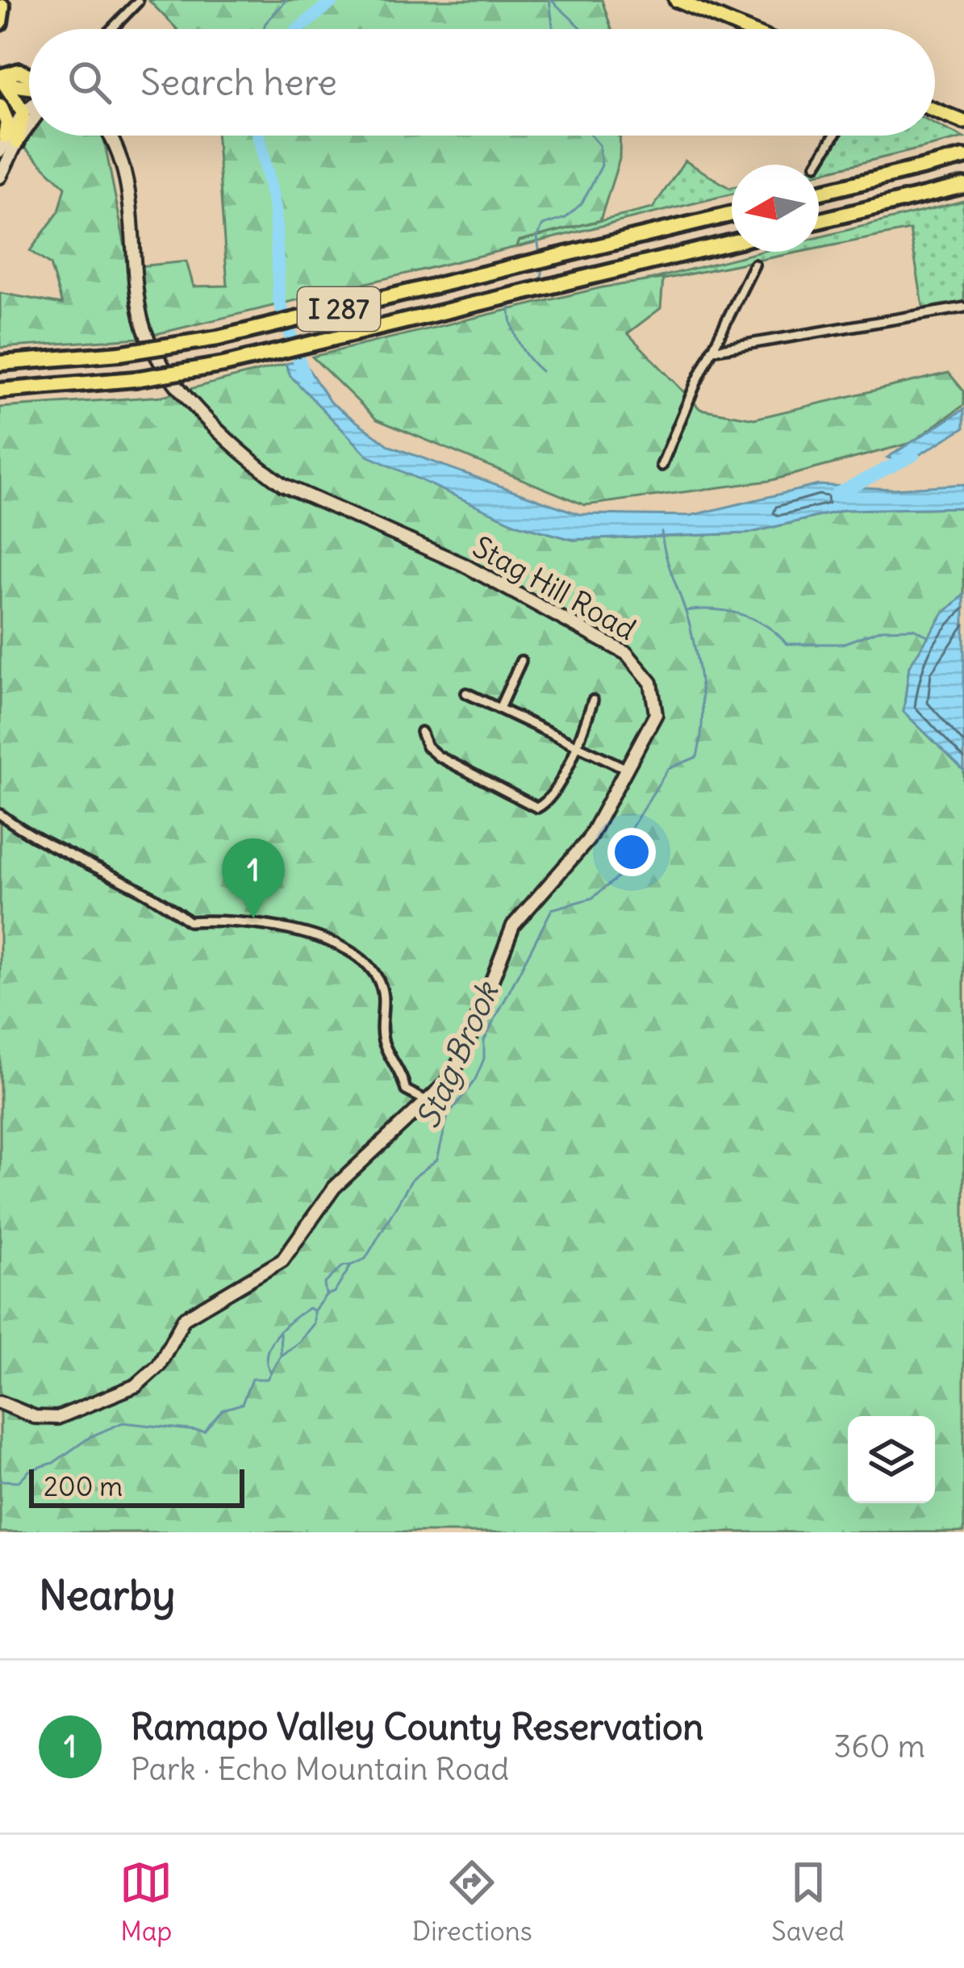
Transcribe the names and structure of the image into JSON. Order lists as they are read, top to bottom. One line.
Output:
{"streets":{"highway":["I 287"],"street":["Stag Hill Road"]},"water":["Stag Brook"],"scale_bar":"200 m","north":"left","page":{"search":"Search here","pins":"1","scale":"200 m","heading":"Nearby","list":[{"mark":"1","name":"Ramapo Valley County Reservation","note":"Park · Echo Mountain Road","value":"360 m"}],"nav":["Map","Directions","Saved"]}}
